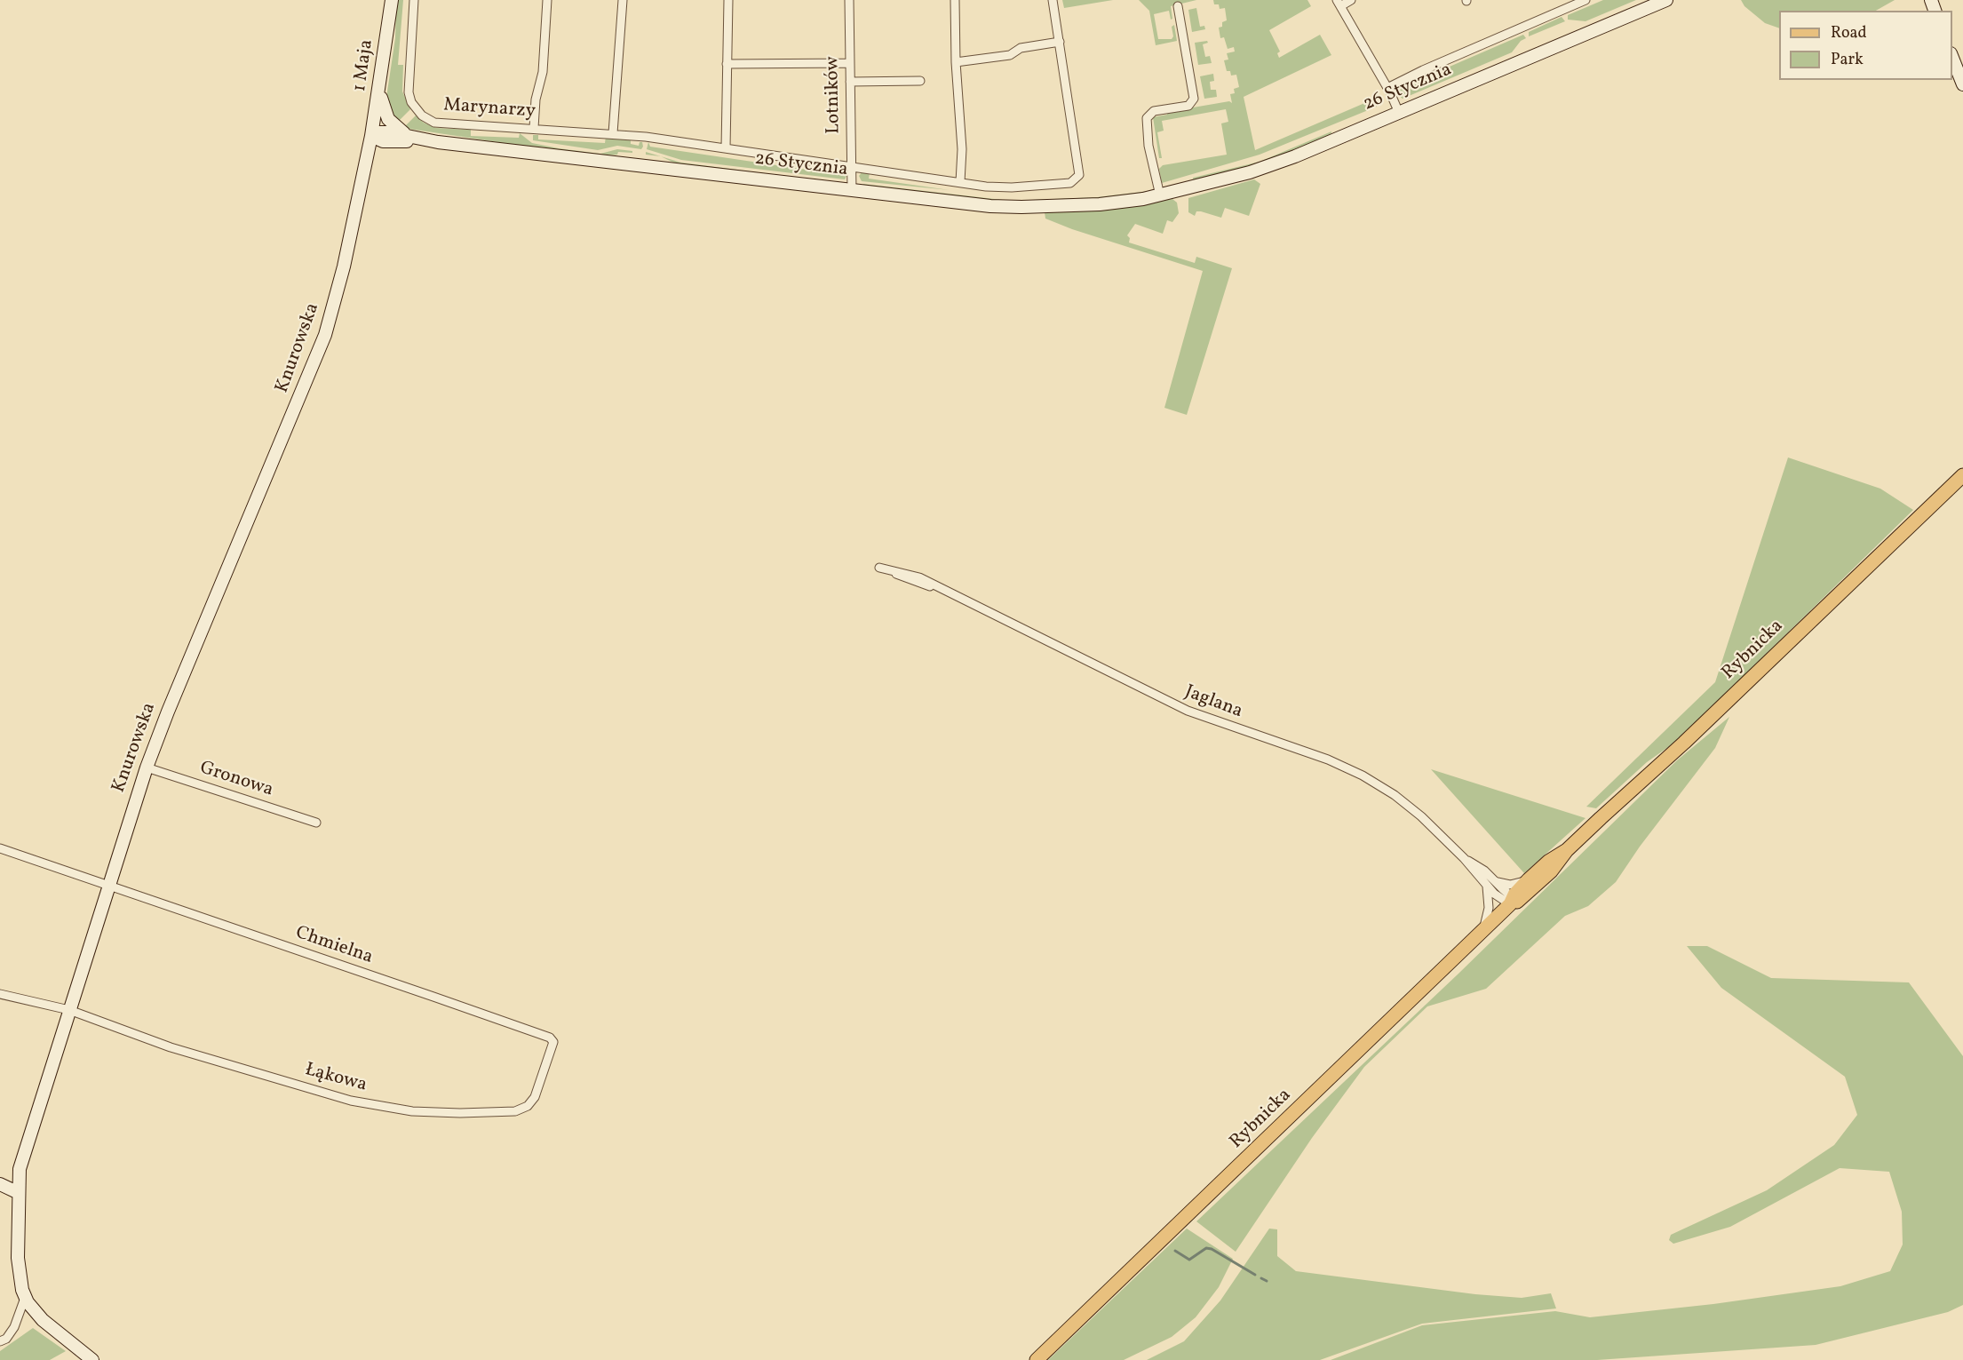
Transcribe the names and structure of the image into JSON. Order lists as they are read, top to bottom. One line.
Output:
{"streets":{"main road":["Rybnicka"],"street":["1 Maja","26 Stycznia","Lotników","Marynarzy","Knurowska","Jaglana","Gronowa","Chmielna","Łąkowa"]},"crossings":[["1 Maja","26 Stycznia"],["1 Maja","Knurowska"],["26 Stycznia","Lotników"],["26 Stycznia","Knurowska"],["Lotników","Marynarzy"],["Knurowska","Gronowa"],["Knurowska","Chmielna"],["Knurowska","Łąkowa"],["Rybnicka","Jaglana"],["Chmielna","Łąkowa"]],"legend":["Road","Park"]}
